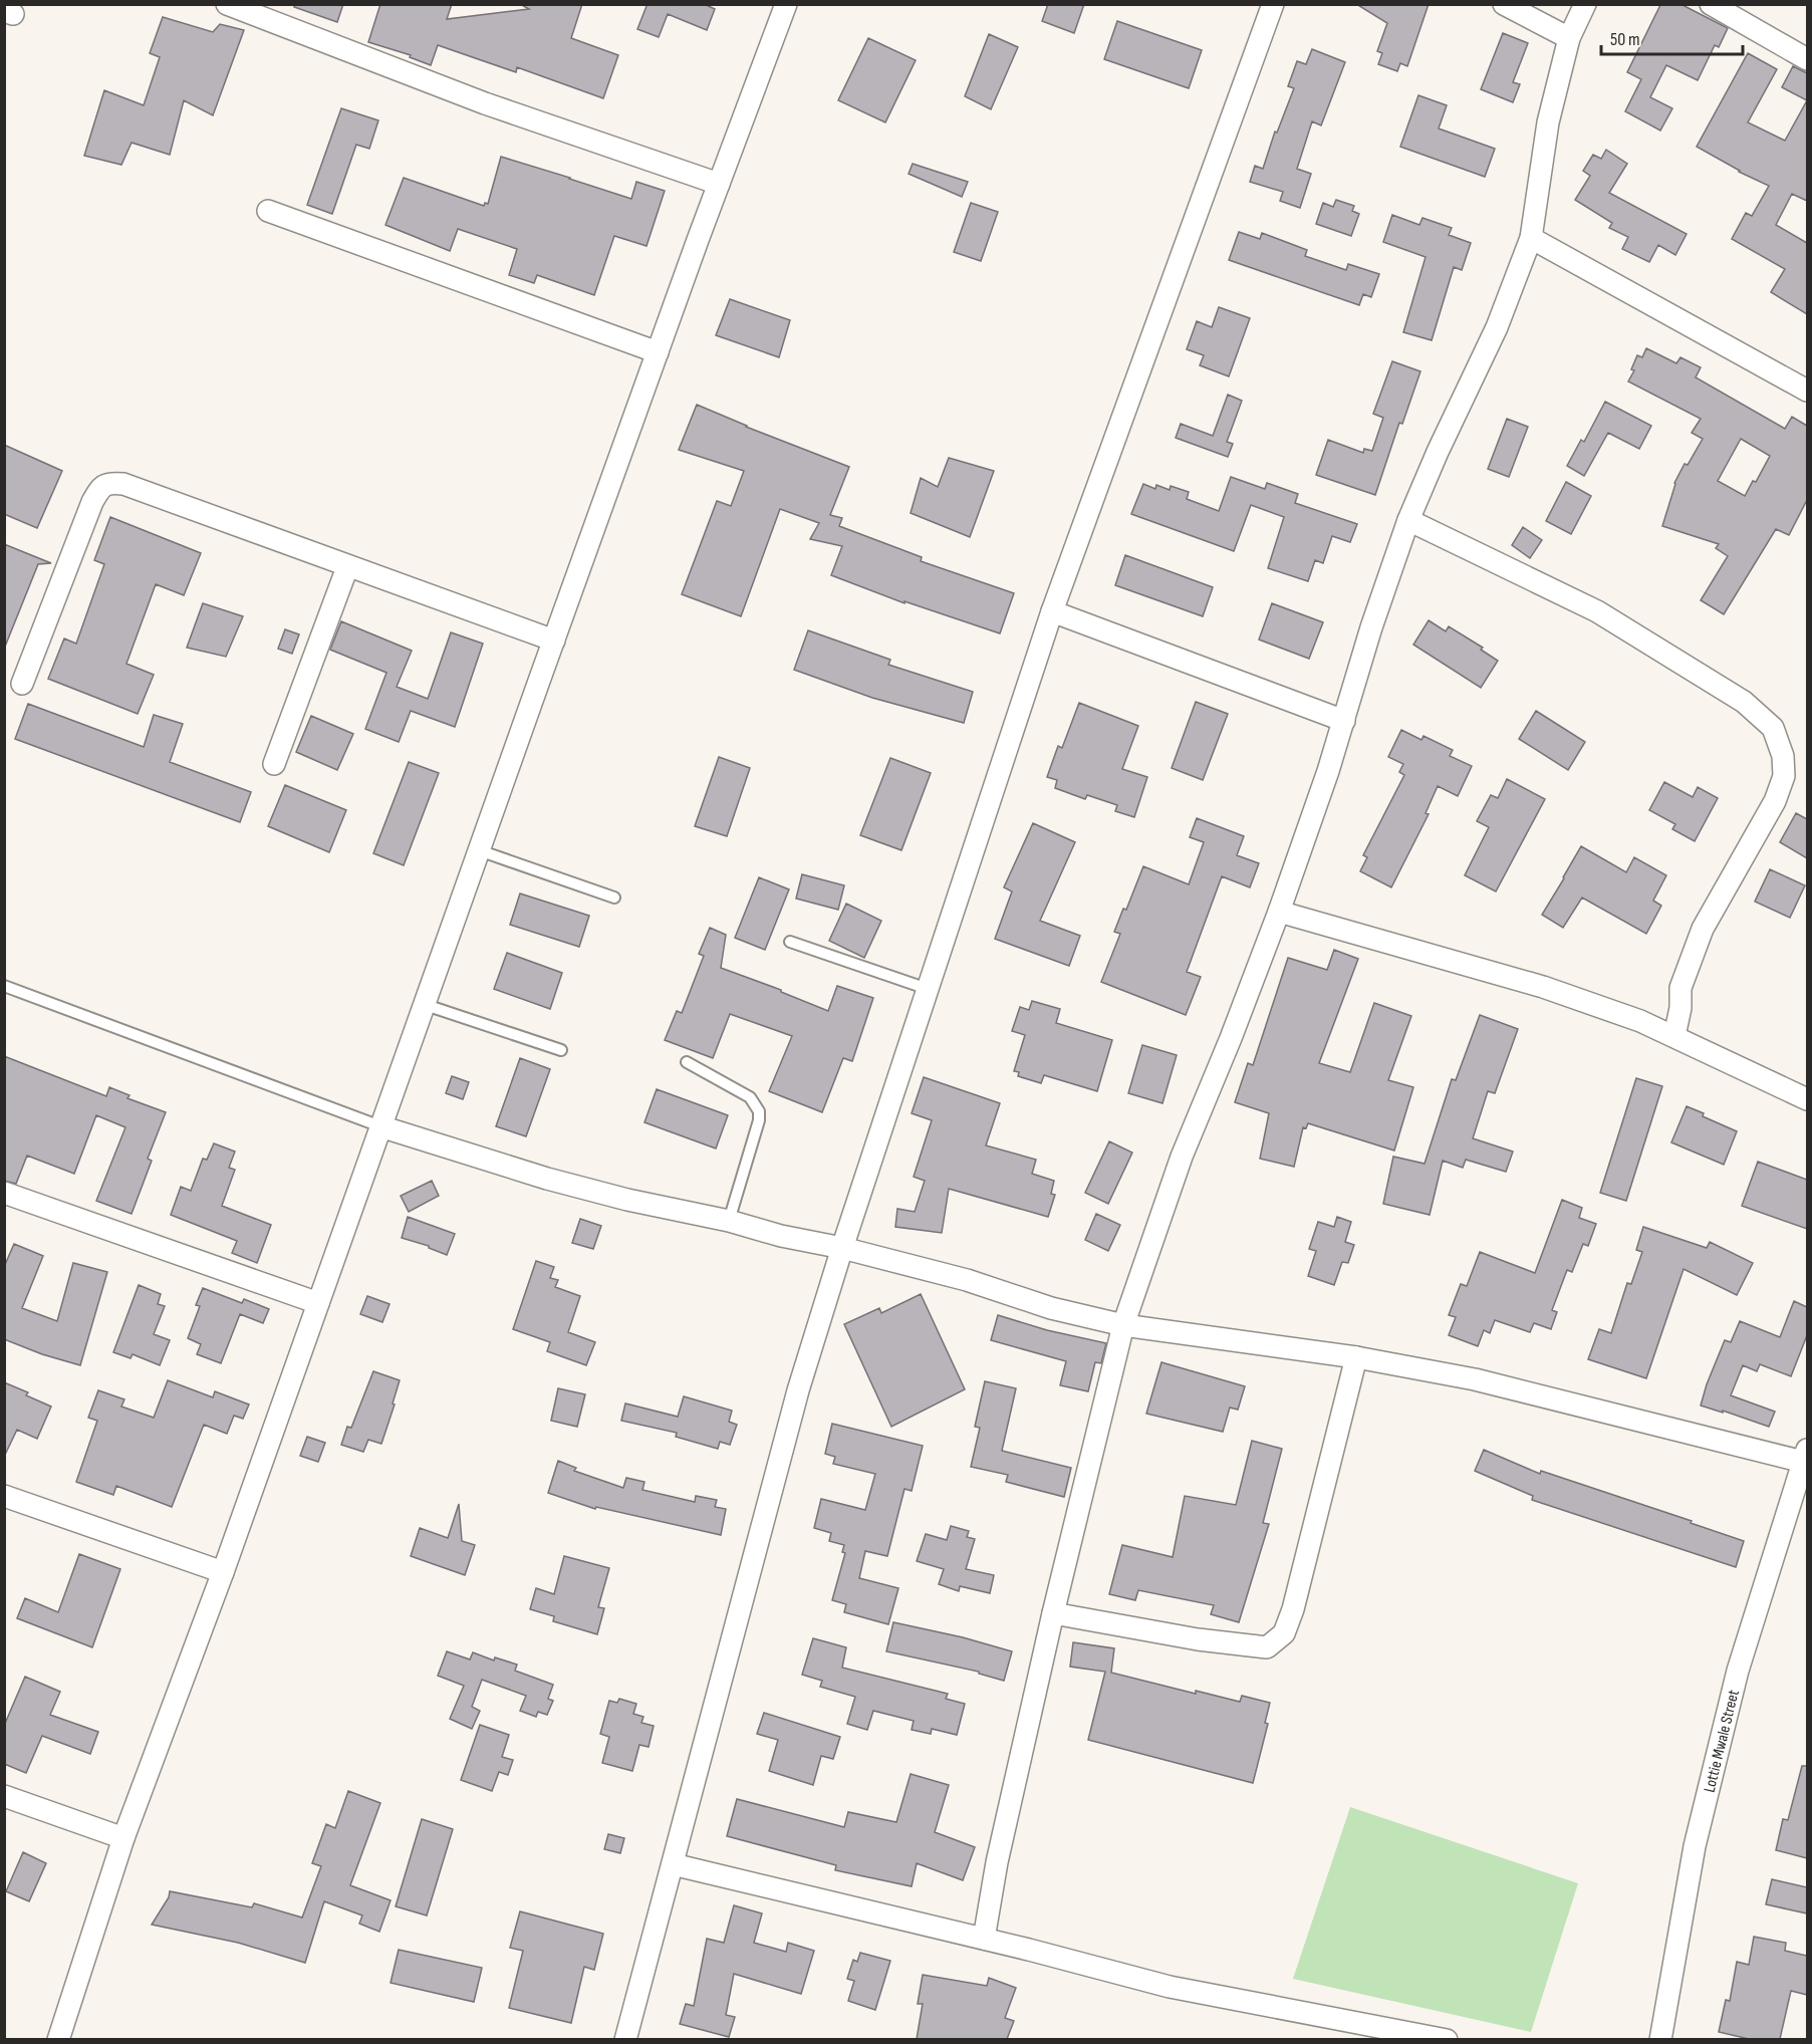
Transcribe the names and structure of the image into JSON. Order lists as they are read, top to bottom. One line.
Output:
{"streets":{"street":["Lottie Mwale Street"]},"scale_bar":"50 m"}
